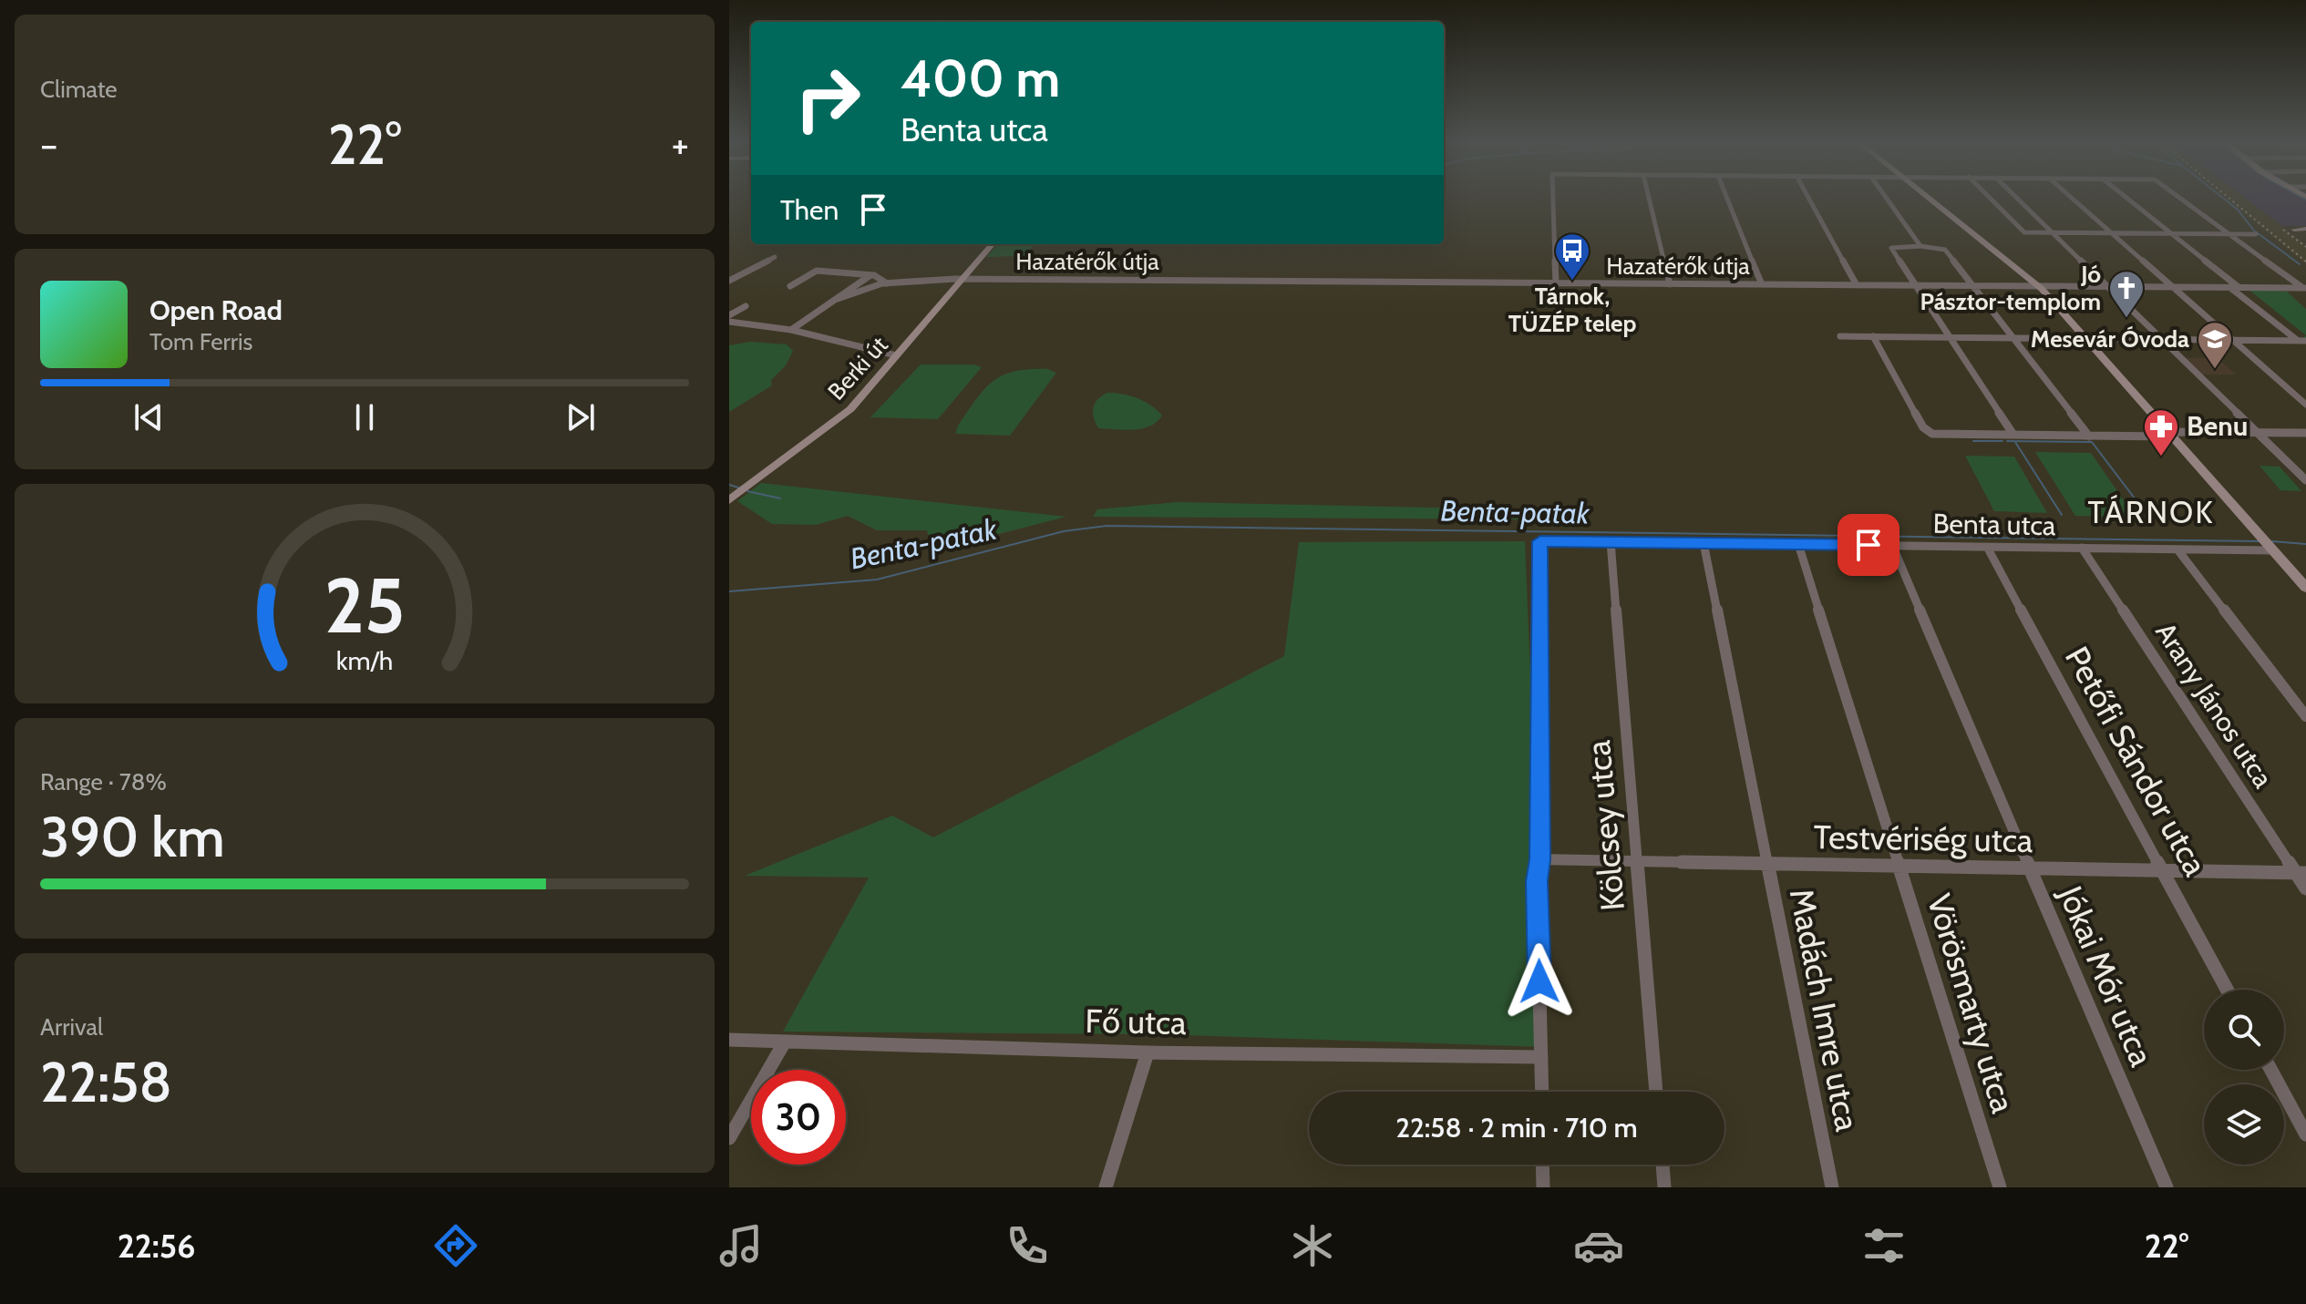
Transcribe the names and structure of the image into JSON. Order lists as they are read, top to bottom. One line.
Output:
{"streets":{"street":["Hazatérők útja","Berki út","Benta utca","Arany János utca","Petőfi Sándor utca","Kölcsey utca","Testvériség utca","Jókai Mór utca","Vörösmarty utca","Madách Imre utca","Fő utca"]},"crossings":[["Hazatérők útja","Berki út"],["Benta utca","Arany János utca"],["Benta utca","Petőfi Sándor utca"],["Benta utca","Kölcsey utca"],["Benta utca","Testvériség utca"],["Benta utca","Jókai Mór utca"],["Benta utca","Vörösmarty utca"],["Benta utca","Madách Imre utca"],["Arany János utca","Testvériség utca"],["Petőfi Sándor utca","Testvériség utca"],["Kölcsey utca","Testvériség utca"],["Testvériség utca","Jókai Mór utca"],["Testvériség utca","Vörösmarty utca"],["Testvériség utca","Madách Imre utca"]],"districts":["TÁRNOK"],"water":["Benta-patak"],"places":{"bus stop":["Tárnok, TÜZÉP telep"],"church":["Jó Pásztor-templom"],"school or university":["Mesevár Óvoda"],"pharmacy":["Benu"]},"page":{"tile":["Climate",["Range · 78%","390 km"],["Arrival","22:58"]],"turn":["400 m","Benta utca"],"heat":["−","22°","+"],"then":"Then","song":["Open Road","Tom Ferris"],"limit":"30","trip":"22:58 · 2 min · 710 m","tabs":["22:56","22°"],"gauge":["25","km/h"]}}
